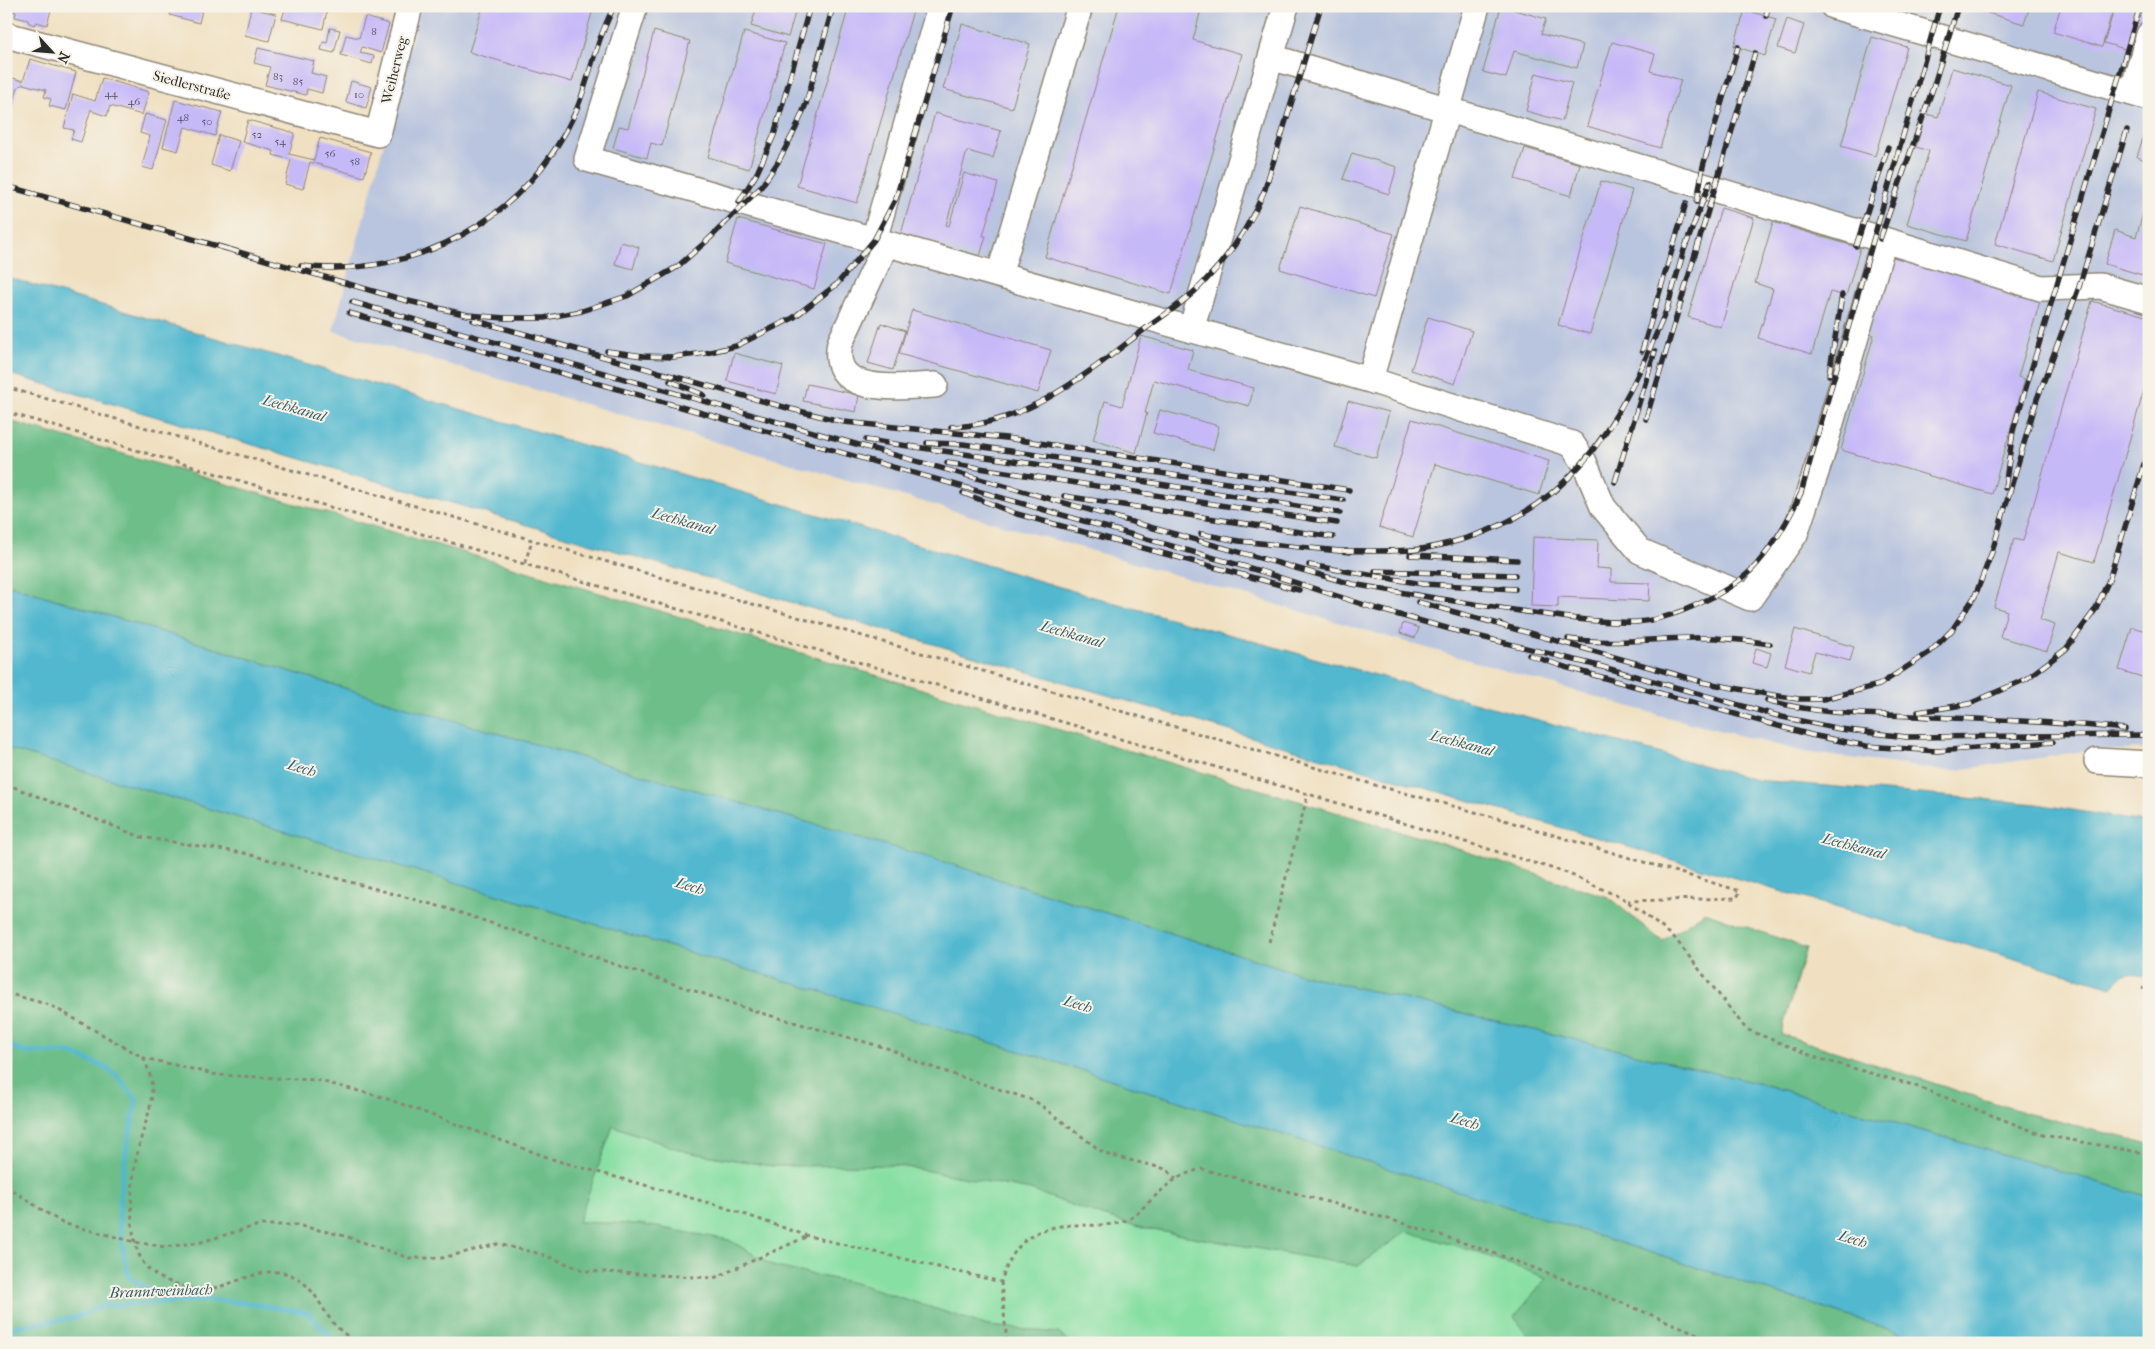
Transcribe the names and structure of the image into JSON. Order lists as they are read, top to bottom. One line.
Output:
{"streets":{"street":["Weiherweg","Siedlerstraße"]},"crossings":[["Weiherweg","Siedlerstraße"]],"water":["Lechkanal","Lech","Branntweinbach"],"house_numbers":["8","83","85","44","10","46","48","50","52","54","56","58"],"north":"bottom right"}
